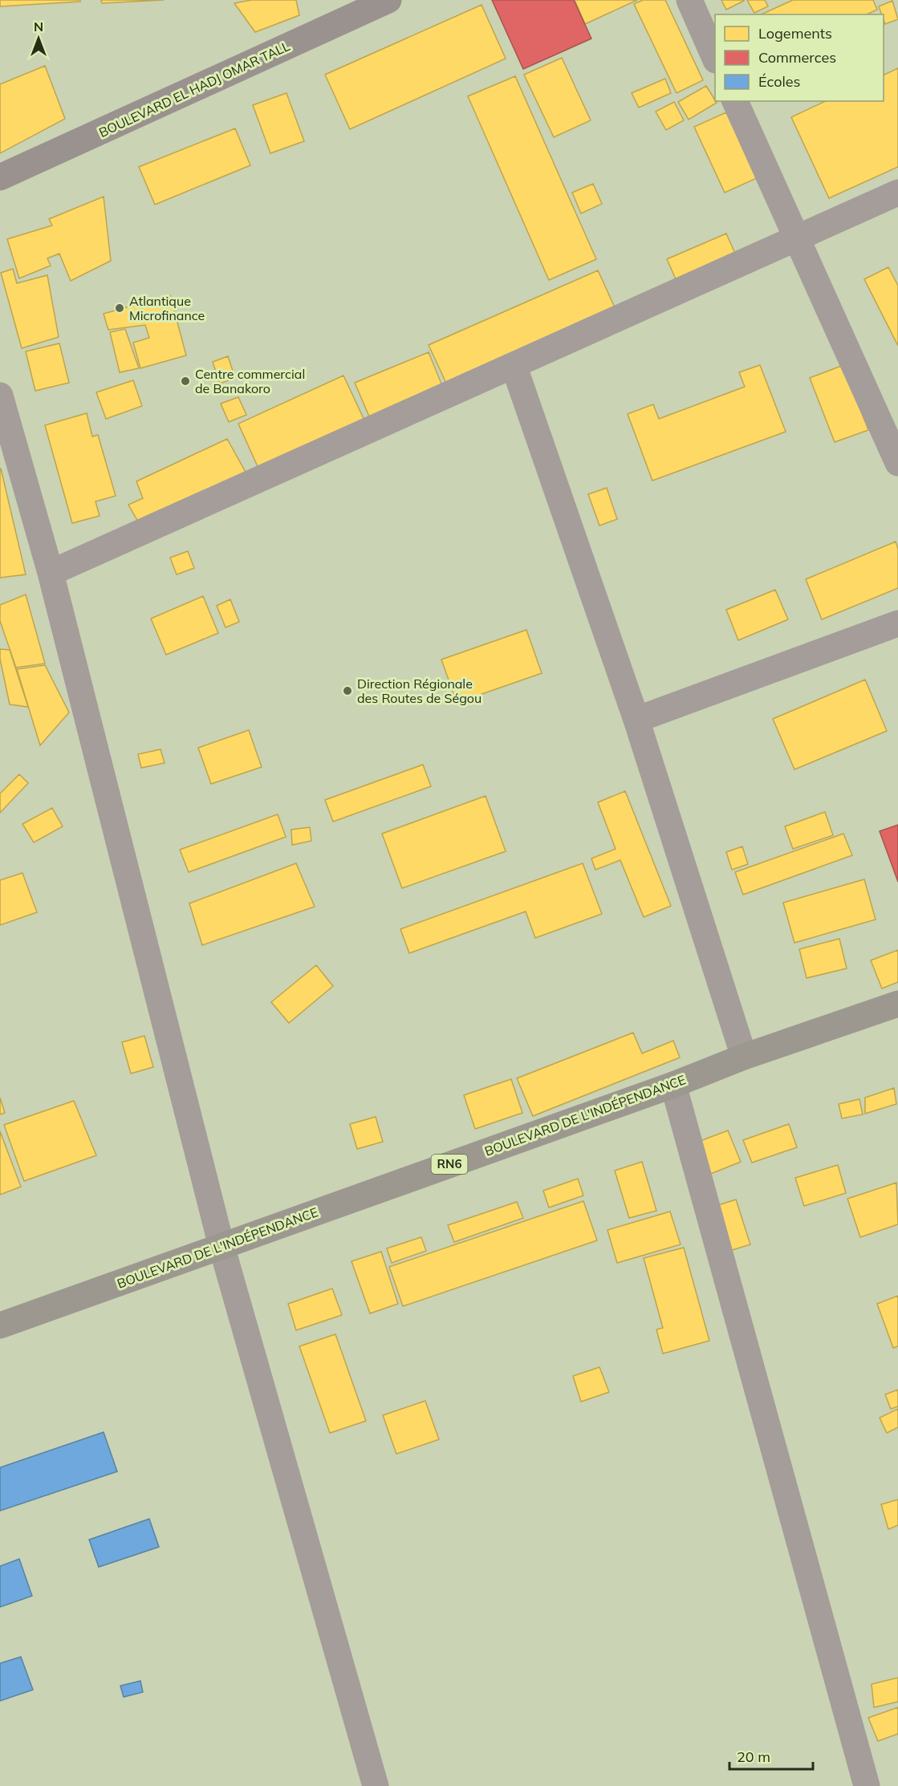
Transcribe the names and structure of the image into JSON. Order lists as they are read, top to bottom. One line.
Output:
{"streets":{"highway":["BOULEVARD DE L'INDÉPENDANCE","RN6"],"street":["BOULEVARD EL HADJ OMAR TALL"]},"places":["Atlantique Microfinance","Centre commercial de Banakoro","Direction Régionale des Routes de Ségou"],"legend":["Logements","Commerces","Écoles"],"scale_bar":"20 m","north":"top"}
